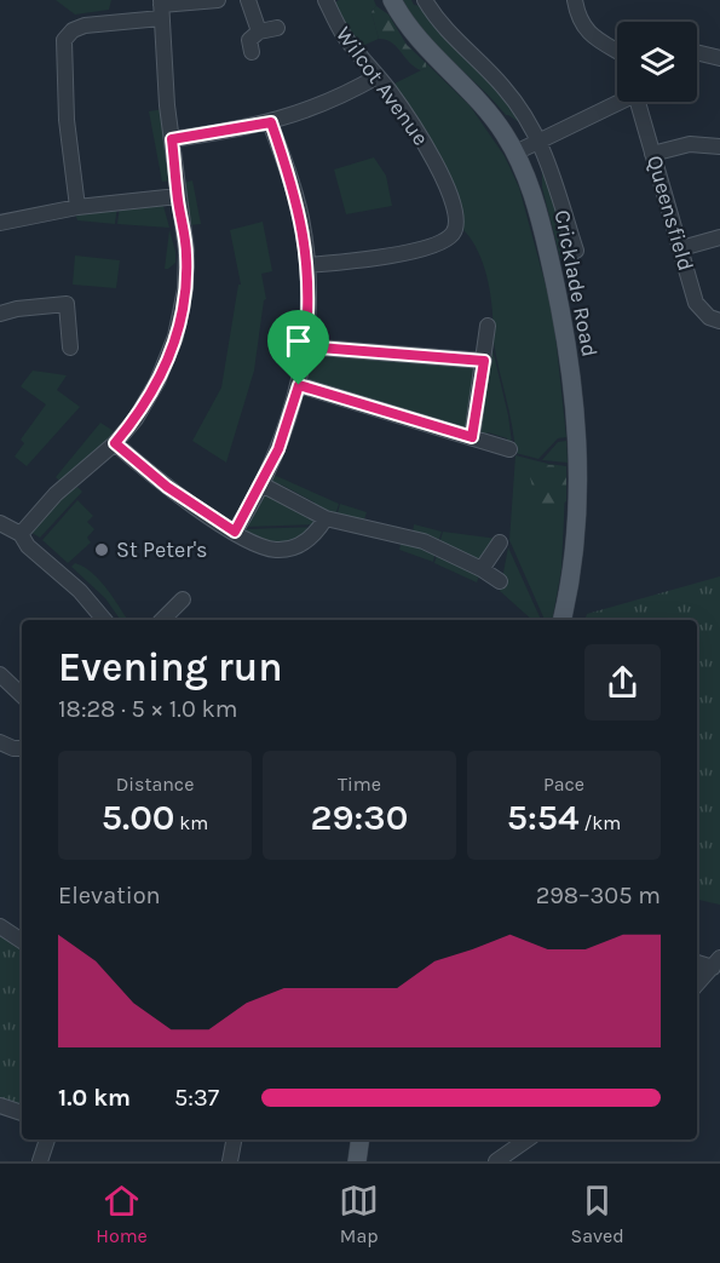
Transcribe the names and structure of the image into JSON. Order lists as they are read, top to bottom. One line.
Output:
{"streets":{"main road":["Cricklade Road"],"street":["Wilcot Avenue","Queensfield"]},"crossings":[["Queensfield","Cricklade Road"]],"places":["St Peter's"],"page":{"heading":["Evening run","18:28 · 5 × 1.0 km"],"stats":[["Distance","5.00 km"],["Time","29:30"],["Pace","5:54 /km"]],"chart":["Elevation","298–305 m"],"list":[{"name":"1.0 km","note":"5:37"}],"tabs":["Home","Map","Saved"]}}
